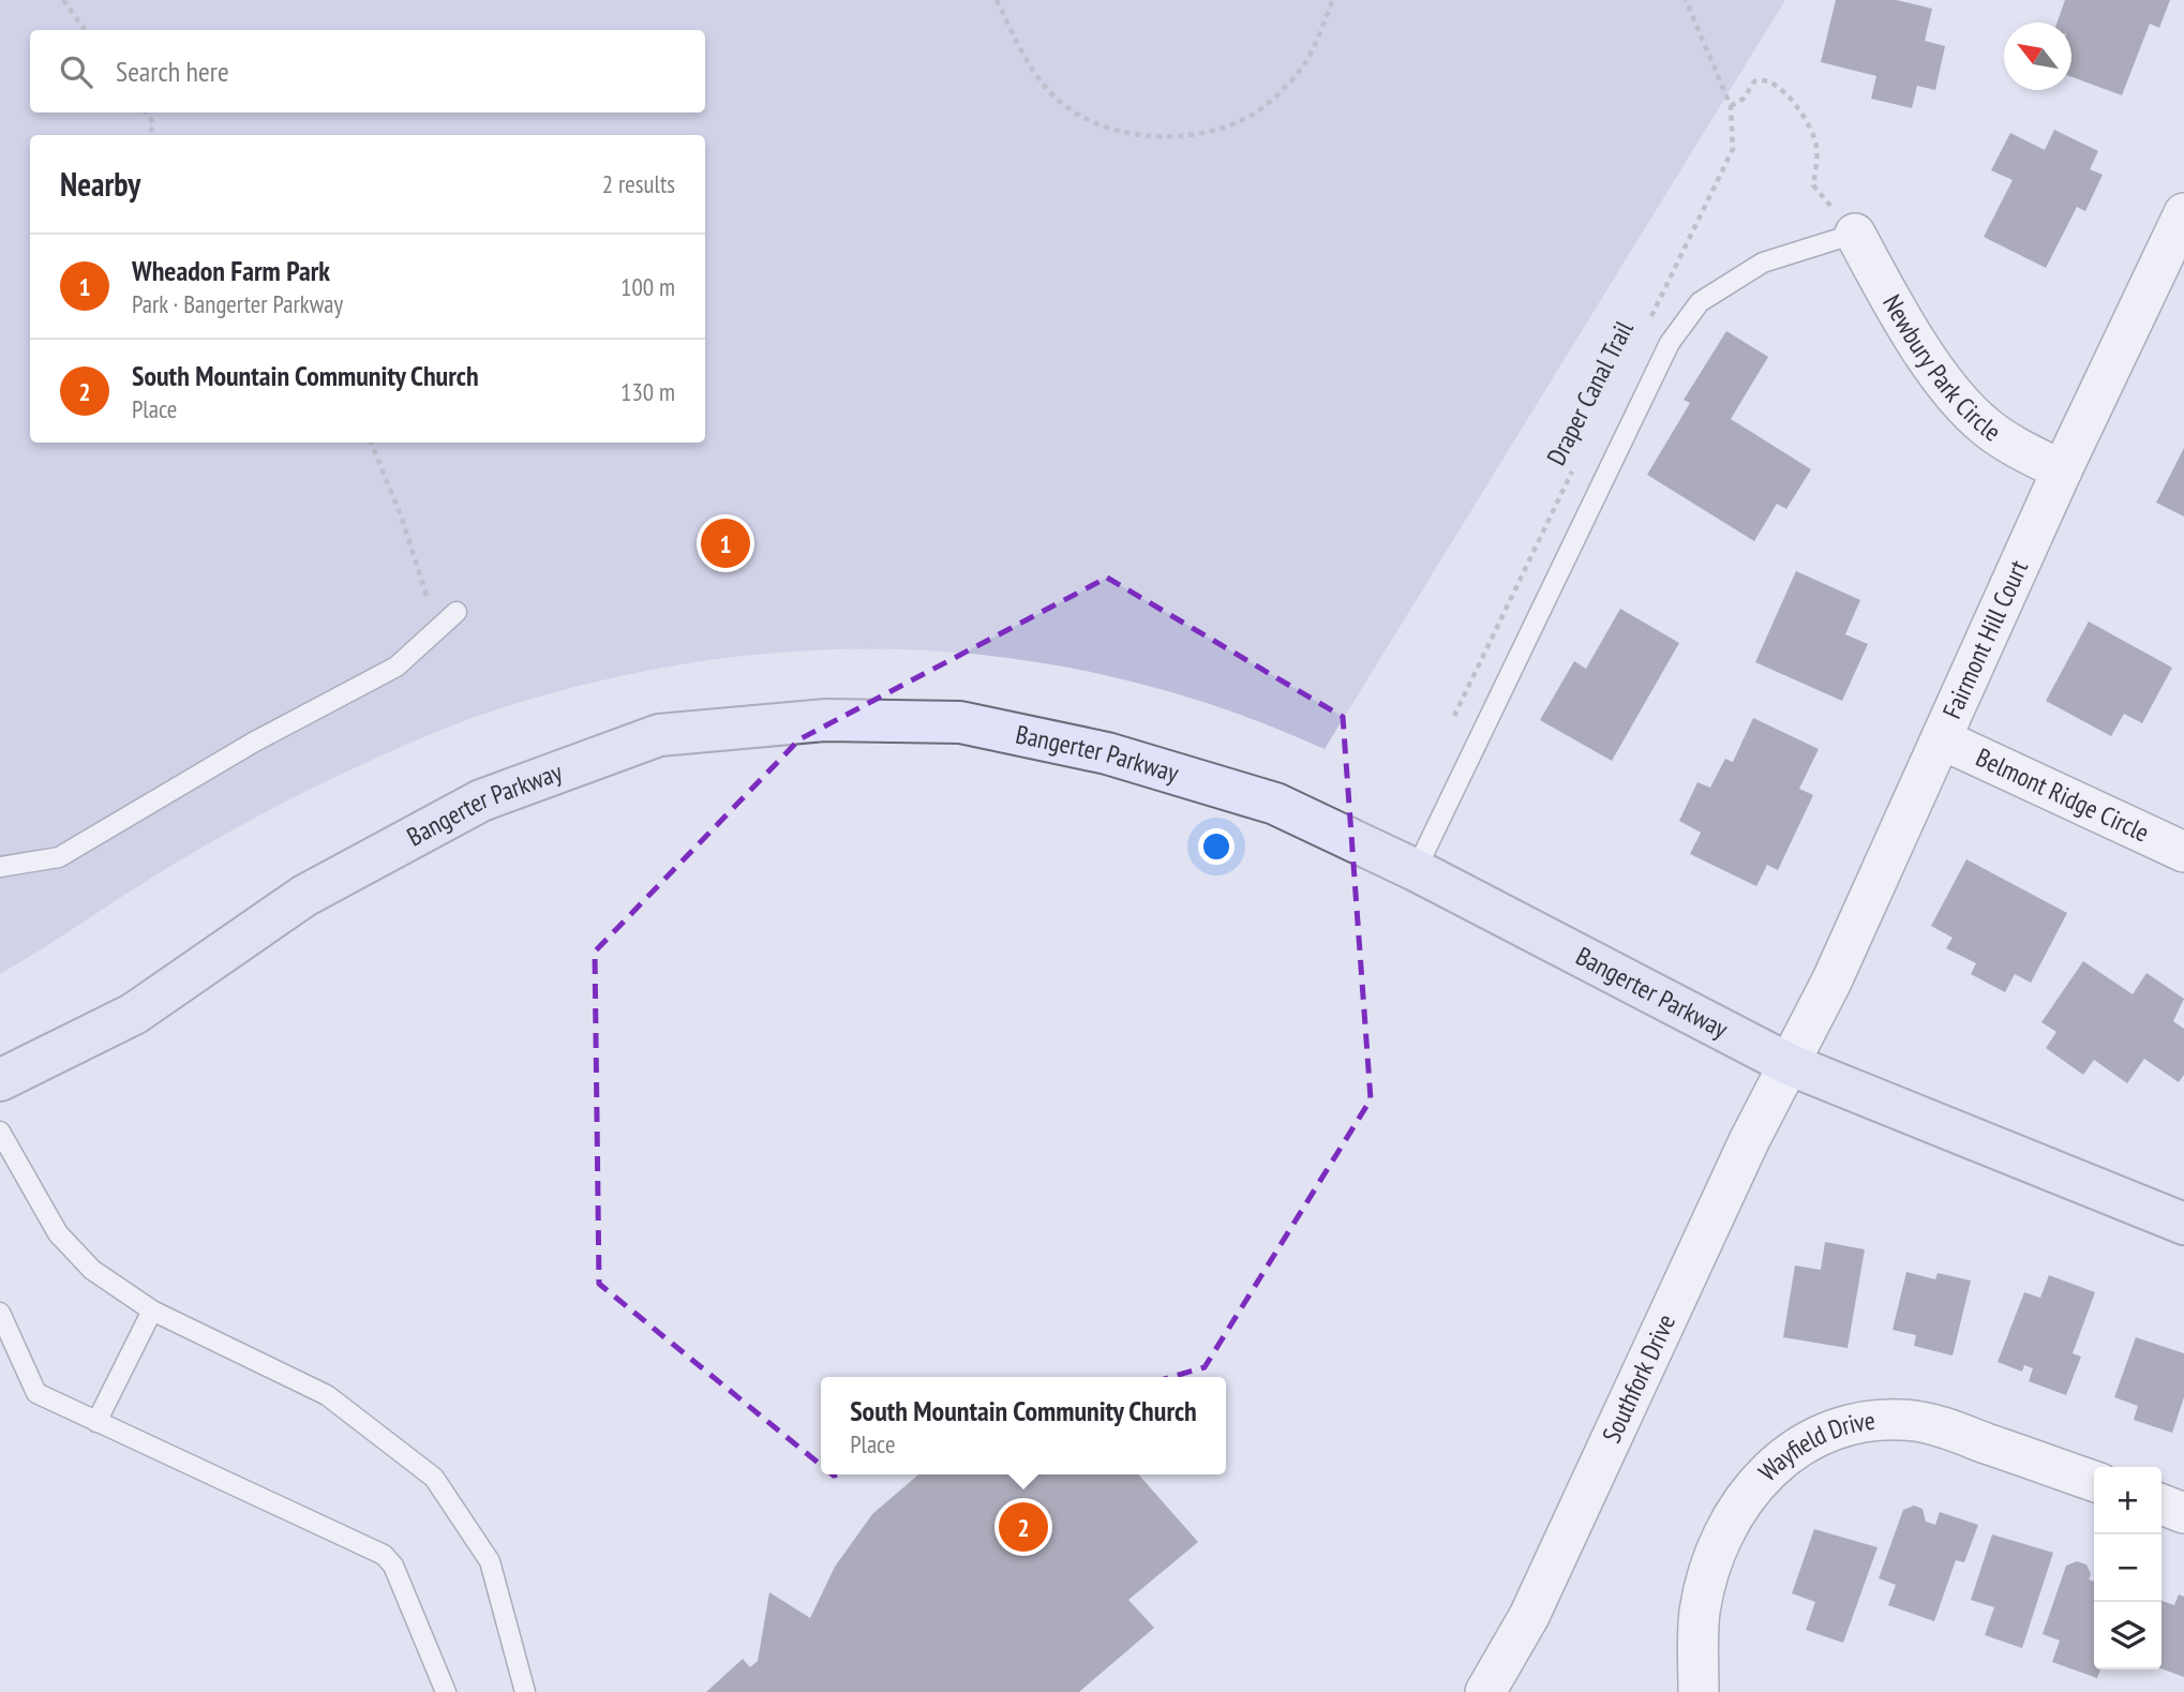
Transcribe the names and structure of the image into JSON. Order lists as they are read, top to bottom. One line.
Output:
{"streets":{"main road":["Bangerter Parkway"],"street":["Newbury Park Circle","Fairmont Hill Court","Belmont Ridge Circle","Southfork Drive","Wayfield Drive"],"path":["Draper Canal Trail"]},"crossings":[["Newbury Park Circle","Fairmont Hill Court"],["Fairmont Hill Court","Bangerter Parkway"],["Fairmont Hill Court","Belmont Ridge Circle"],["Fairmont Hill Court","Southfork Drive"],["Bangerter Parkway","Southfork Drive"]],"north":"top left","page":{"search":"Search here","heading":["Nearby","2 results"],"list":[{"mark":"1","name":"Wheadon Farm Park","note":"Park · Bangerter Parkway","value":"100 m"},{"mark":"2","name":"South Mountain Community Church","note":"Place","value":"130 m"}],"pins":["1","2"],"popup":["South Mountain Community Church","Place"],"map_buttons":["+","−"]}}
